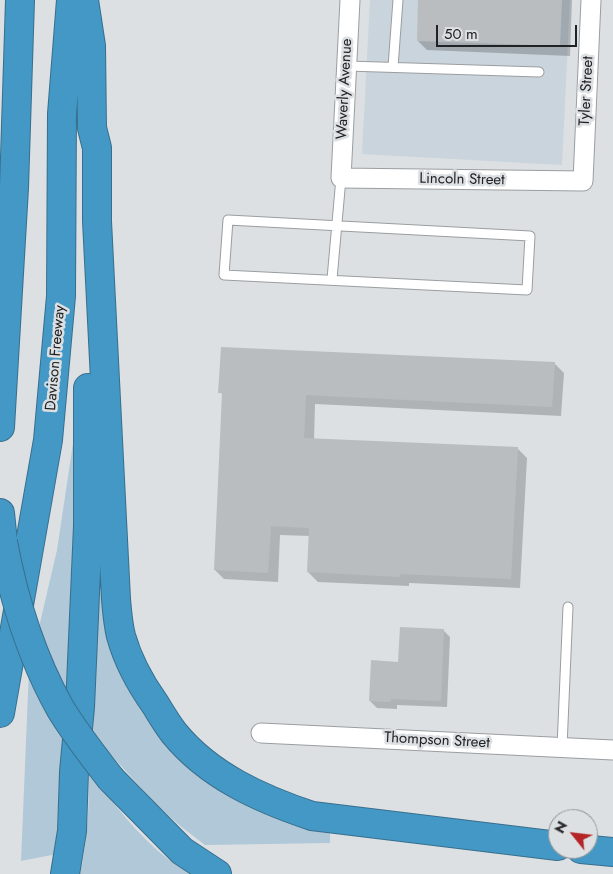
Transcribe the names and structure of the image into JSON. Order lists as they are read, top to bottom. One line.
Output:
{"streets":{"highway":["Davison Freeway"],"street":["Waverly Avenue","Tyler Street","Lincoln Street","Thompson Street"]},"crossings":[["Waverly Avenue","Lincoln Street"],["Tyler Street","Lincoln Street"]],"scale_bar":"50 m","north":"top left"}
